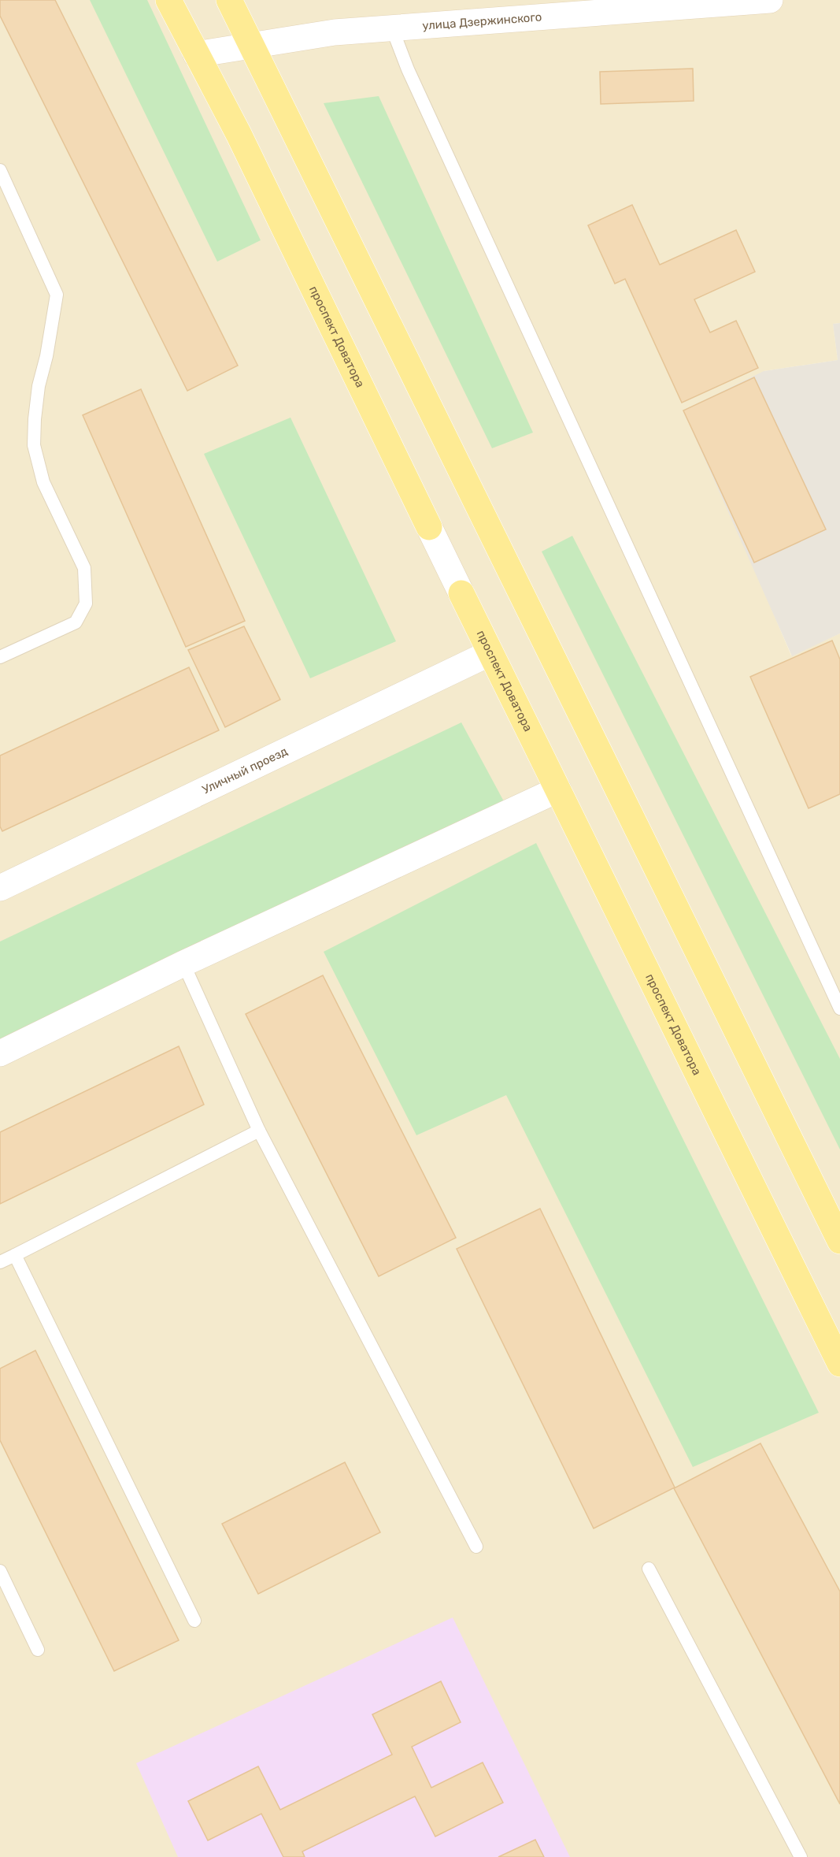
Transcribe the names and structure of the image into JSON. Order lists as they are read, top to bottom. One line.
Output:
{"streets":{"main road":["проспект Доватора"],"street":["улица Дзержинского","Уличный проезд"]},"crossings":[["улица Дзержинского","проспект Доватора"],["проспект Доватора","Уличный проезд"]]}
